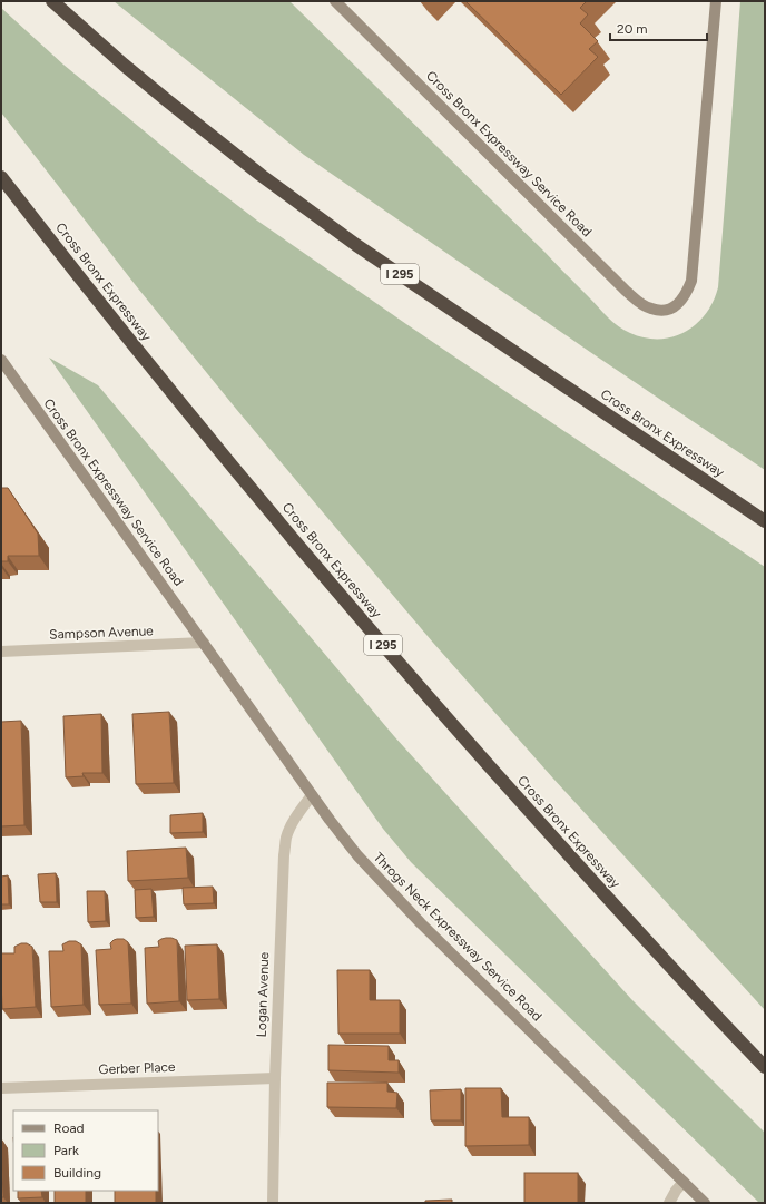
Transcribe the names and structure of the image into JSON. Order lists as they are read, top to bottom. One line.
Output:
{"streets":{"highway":["I 295","Cross Bronx Expressway"],"main road":["Cross Bronx Expressway Service Road","Throgs Neck Expressway Service Road"],"street":["Sampson Avenue","Logan Avenue","Gerber Place"]},"crossings":[["Cross Bronx Expressway Service Road","Sampson Avenue"],["Cross Bronx Expressway Service Road","Throgs Neck Expressway Service Road"],["Sampson Avenue","Throgs Neck Expressway Service Road"],["Throgs Neck Expressway Service Road","Logan Avenue"],["Logan Avenue","Gerber Place"]],"legend":["Road","Park","Building"],"scale_bar":"20 m"}
